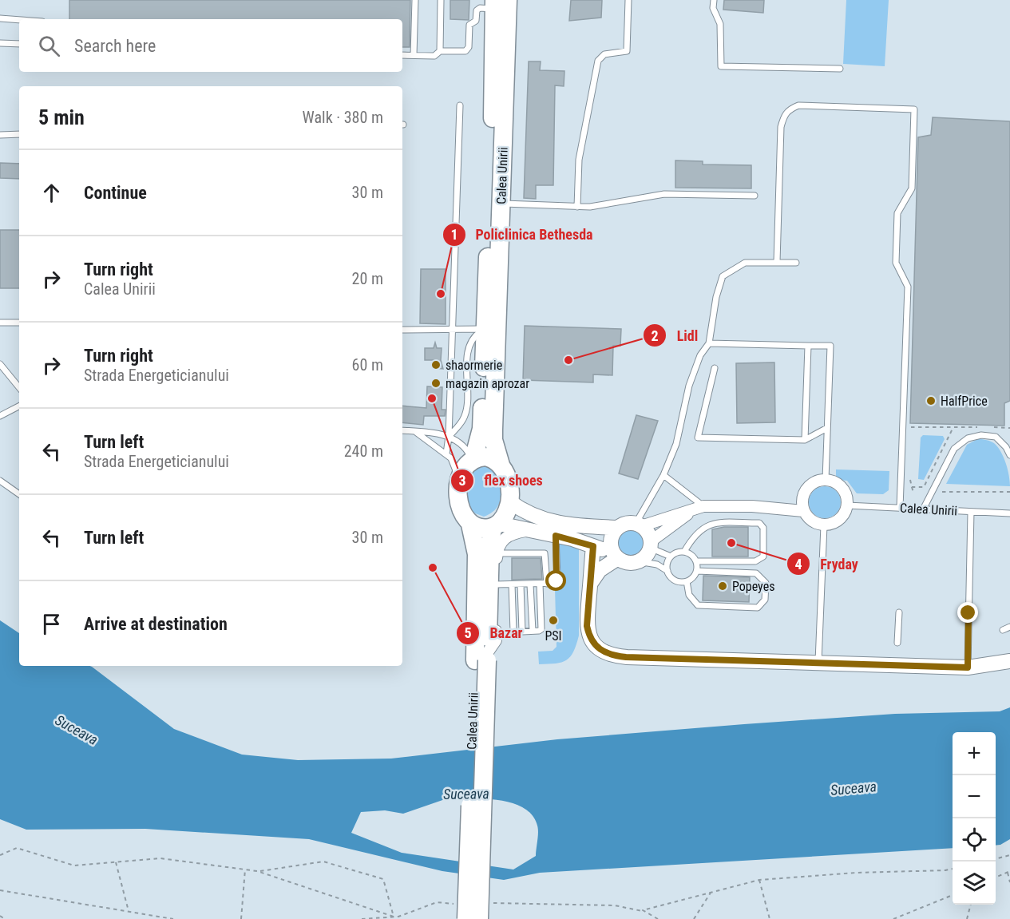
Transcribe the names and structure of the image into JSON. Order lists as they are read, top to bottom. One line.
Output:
{"streets":{"main road":["Calea Unirii"]},"water":["Suceava"],"places":["Policlinica Bethesda","Lidl","shaormerie","magazin aprozar","flex shoes","HalfPrice","Fryday","Bazar","Popeyes","PSI"],"page":{"search":"Search here","heading":["5 min","Walk · 380 m"],"list":[["Continue","30 m"],["Turn right","Calea Unirii","20 m"],["Turn right","Strada Energeticianului","60 m"],["Turn left","Strada Energeticianului","240 m"],["Turn left","30 m"],"Arrive at destination"],"map_buttons":["+","−"]}}
